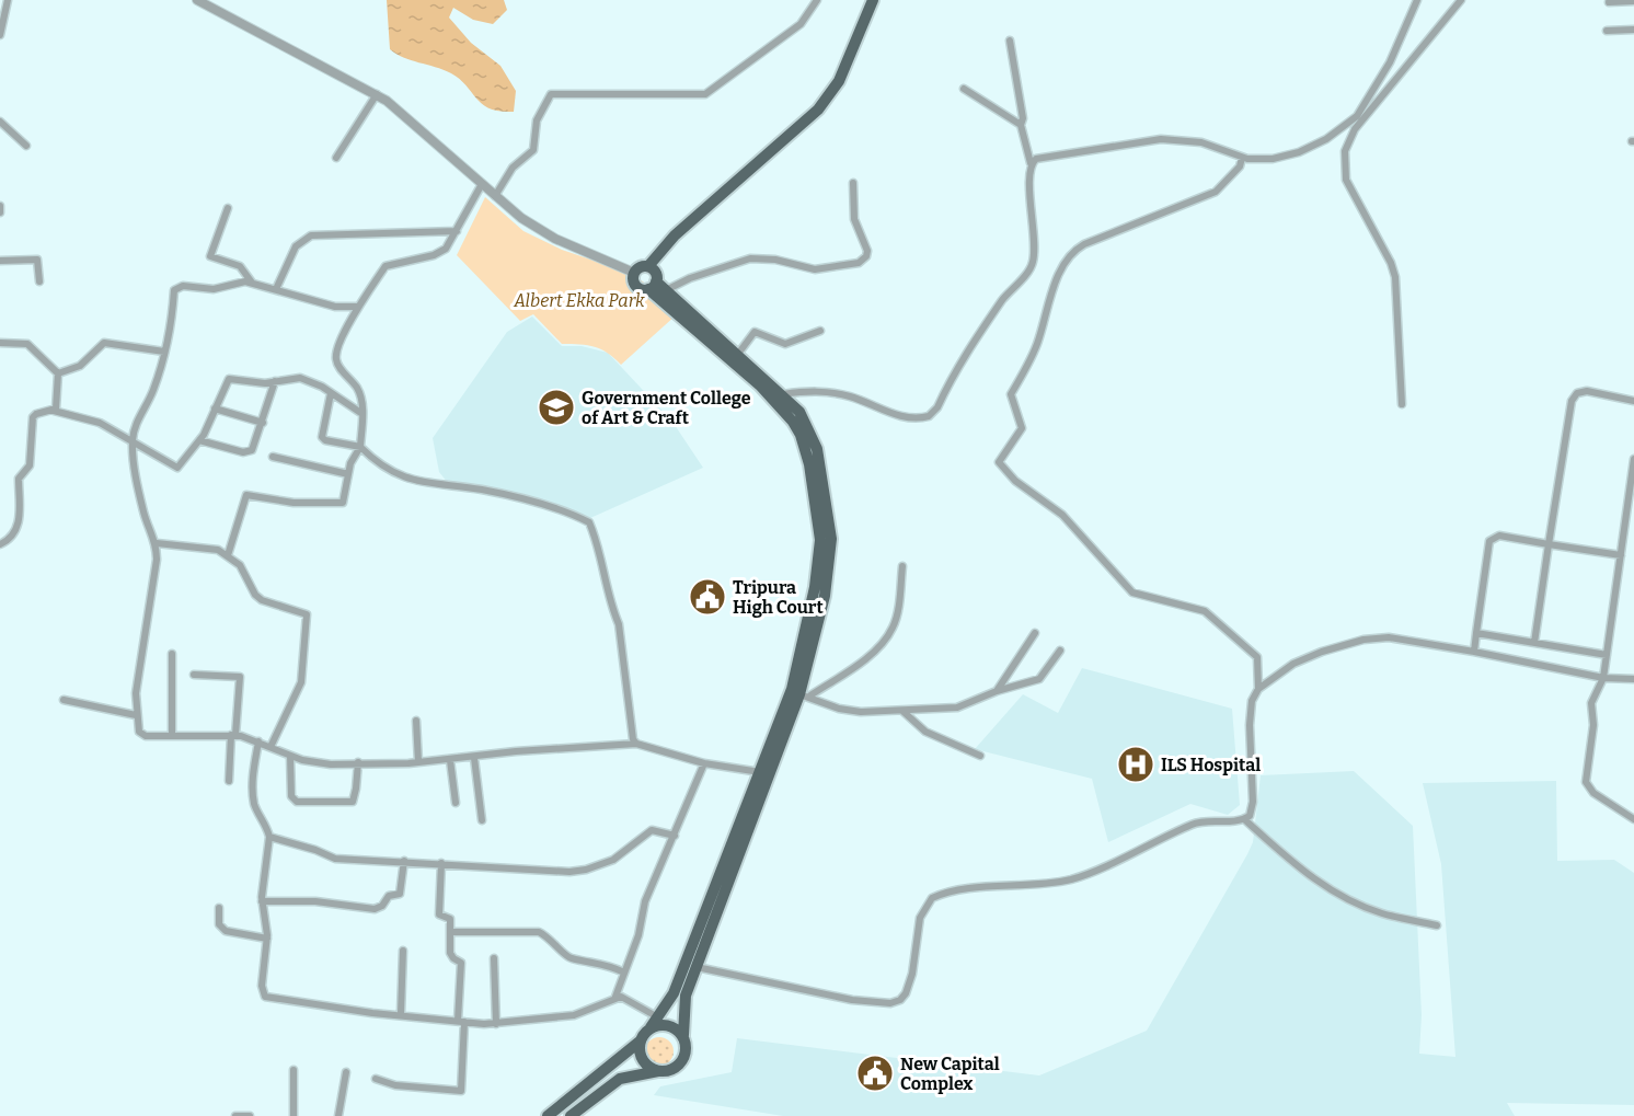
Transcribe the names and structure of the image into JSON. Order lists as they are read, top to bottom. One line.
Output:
{"parks":["Albert Ekka Park"],"places":{"school or university":["Government College of Art & Craft"],"public building":["Tripura High Court","New Capital Complex"],"hospital":["ILS Hospital"]}}
